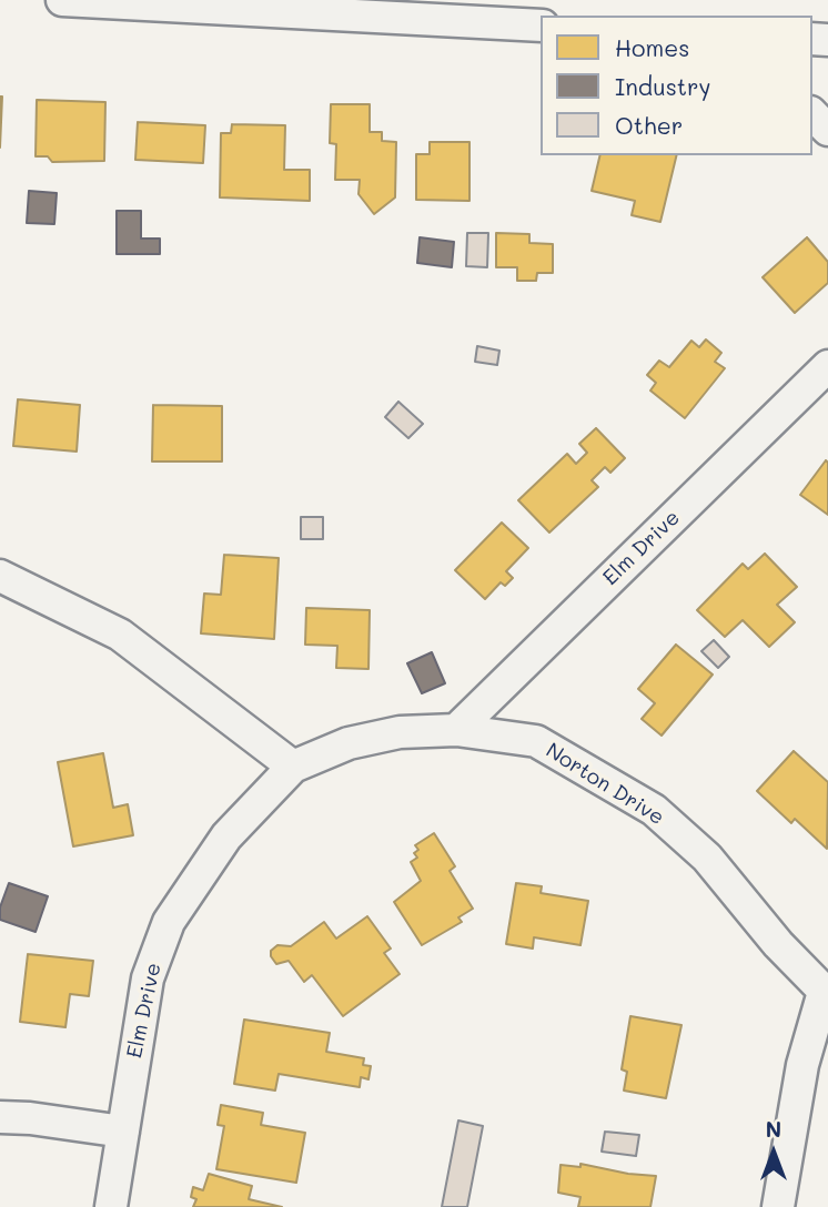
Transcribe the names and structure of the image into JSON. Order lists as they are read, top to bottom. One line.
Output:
{"streets":{"street":["Elm Drive","Norton Drive"]},"crossings":[["Elm Drive","Norton Drive"]],"legend":["Homes","Industry","Other"],"north":"top"}
